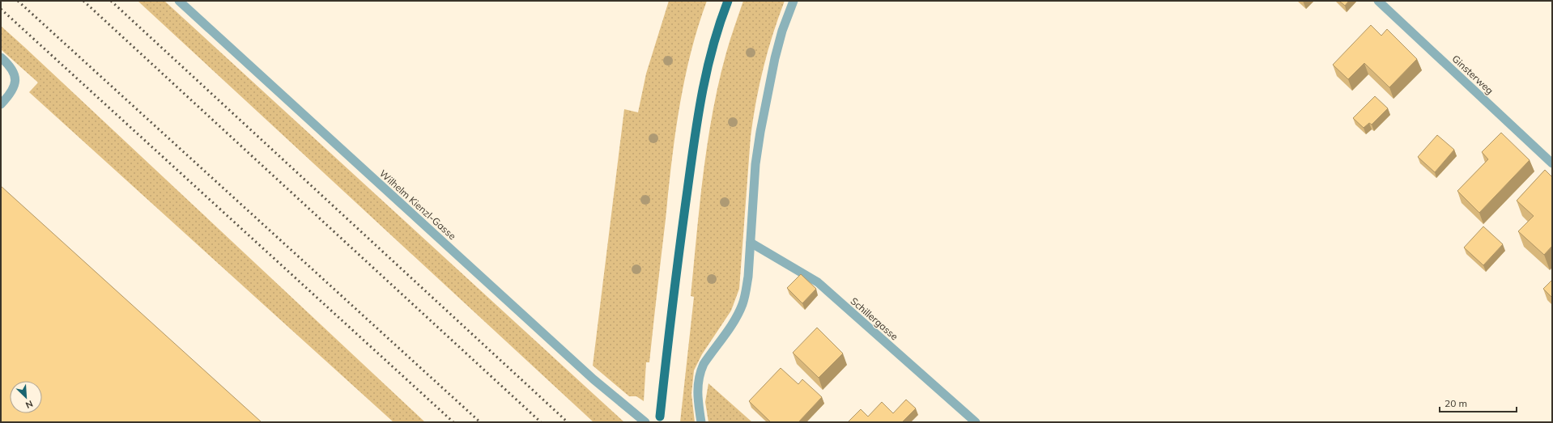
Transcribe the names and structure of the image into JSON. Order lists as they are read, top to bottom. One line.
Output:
{"streets":{"street":["Ginsterweg","Wilhelm Kienzl-Gasse","Schillergasse"]},"scale_bar":"20 m","north":"bottom right"}
